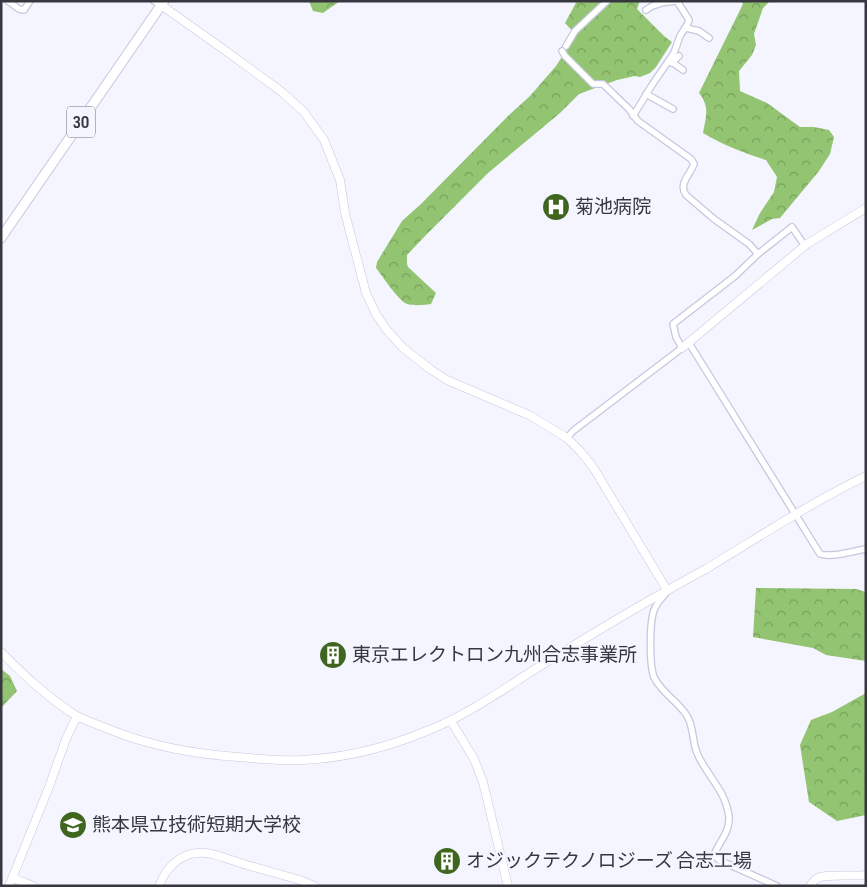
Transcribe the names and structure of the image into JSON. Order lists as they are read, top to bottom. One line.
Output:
{"streets":{"main road":["30"]},"places":{"hospital":["菊池病院"],"building":["東京エレクトロン九州合志事業所","オジックテクノロジーズ 合志工場"],"school or university":["熊本県立技術短期大学校"]}}
